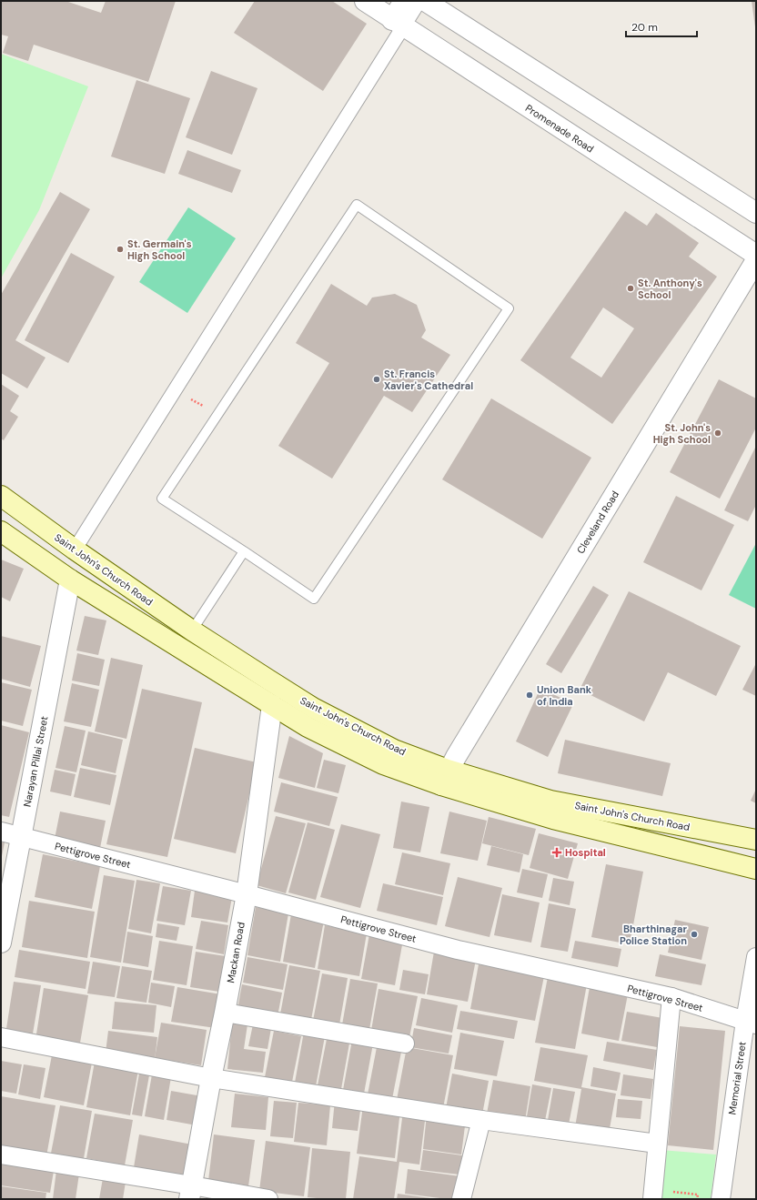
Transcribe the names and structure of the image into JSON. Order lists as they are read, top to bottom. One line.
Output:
{"streets":{"main road":["Saint John's Church Road"],"street":["Promenade Road","Cleveland Road","Narayan Pillai Street","Pettigrove Street","Mackan Road","Memorial Street"]},"crossings":[["Cleveland Road","Saint John's Church Road"],["Saint John's Church Road","Narayan Pillai Street"],["Saint John's Church Road","Mackan Road"],["Narayan Pillai Street","Pettigrove Street"],["Pettigrove Street","Mackan Road"],["Pettigrove Street","Memorial Street"]],"places":{"other":["St. Germain's High School","St. Anthony's School","St. Francis Xavier's Cathedral","St. John's High School","Union Bank of India","Bharthinagar Police Station"],"health":["Hospital"]},"scale_bar":"20 m"}
